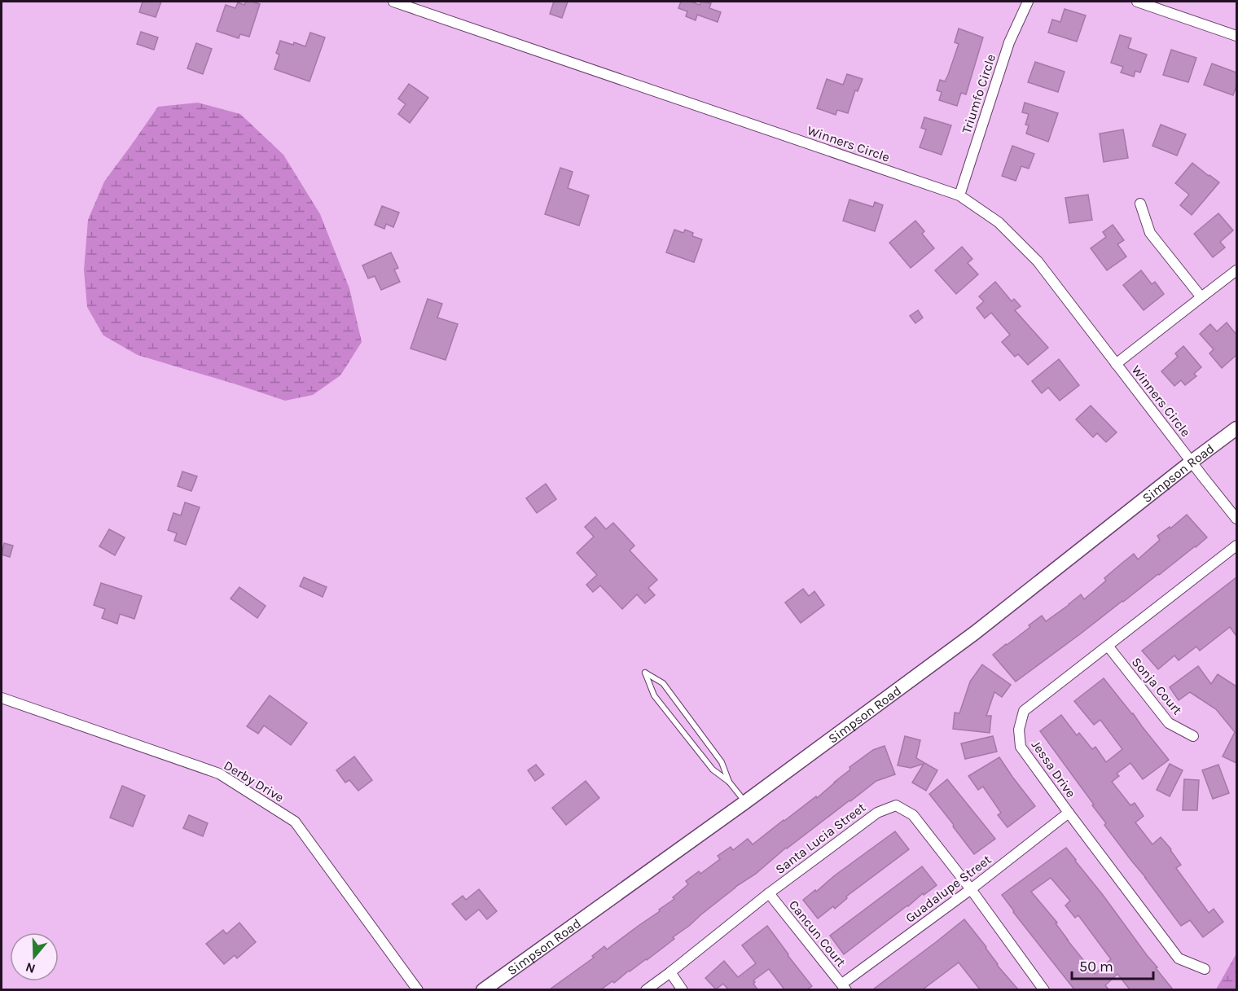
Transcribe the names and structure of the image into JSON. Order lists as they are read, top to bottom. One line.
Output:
{"streets":{"main road":["Simpson Road"],"street":["Triumfo Circle","Winners Circle","Sonja Court","Jessa Drive","Derby Drive","Santa Lucia Street","Guadalupe Street","Cancun Court"]},"crossings":[["Triumfo Circle","Winners Circle"],["Winners Circle","Simpson Road"],["Sonja Court","Jessa Drive"],["Jessa Drive","Guadalupe Street"],["Santa Lucia Street","Guadalupe Street"],["Santa Lucia Street","Cancun Court"],["Guadalupe Street","Cancun Court"]],"scale_bar":"50 m","north":"bottom"}
